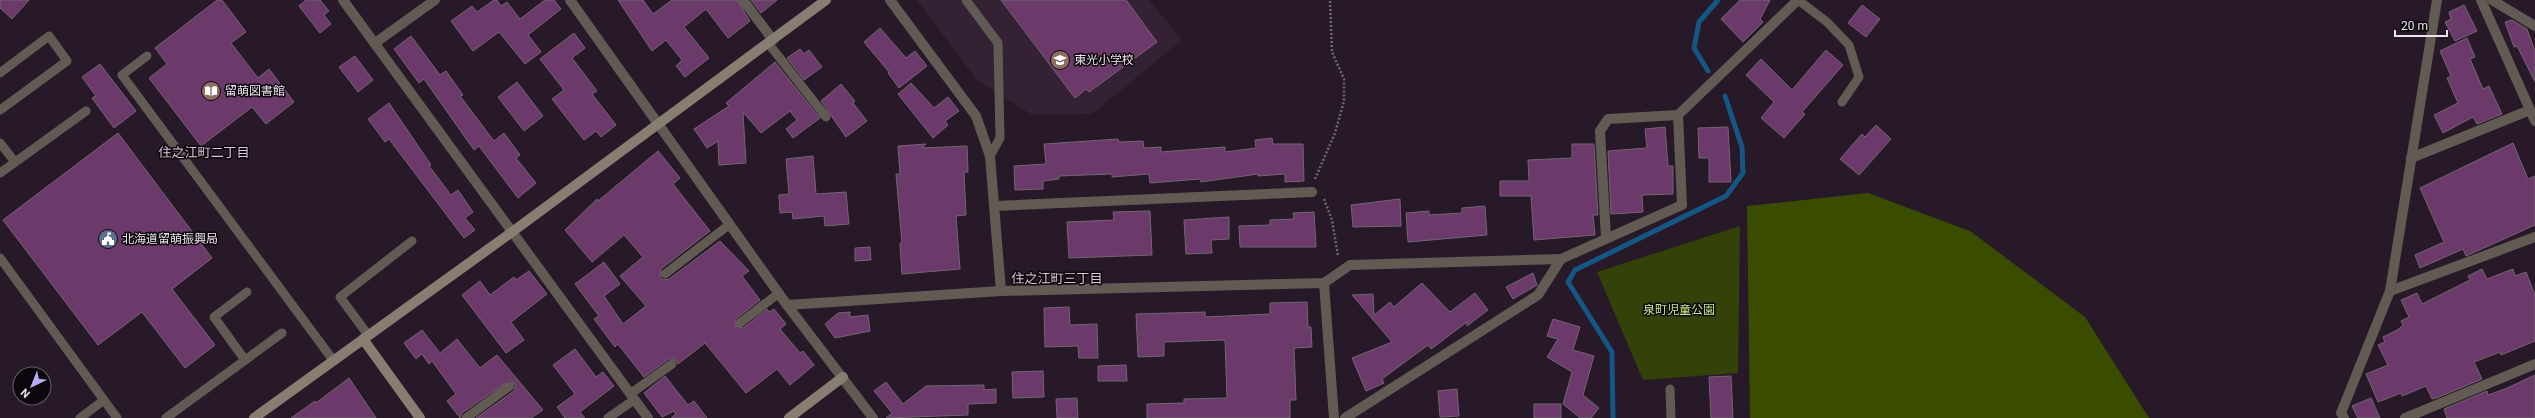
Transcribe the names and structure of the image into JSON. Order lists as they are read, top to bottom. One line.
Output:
{"districts":["住之江町二丁目","住之江町三丁目"],"parks":["泉町児童公園"],"places":{"school or university":["東光小学校"],"library":["留萌図書館"],"public building":["北海道留萌振興局"]},"scale_bar":"20 m","north":"bottom left"}
